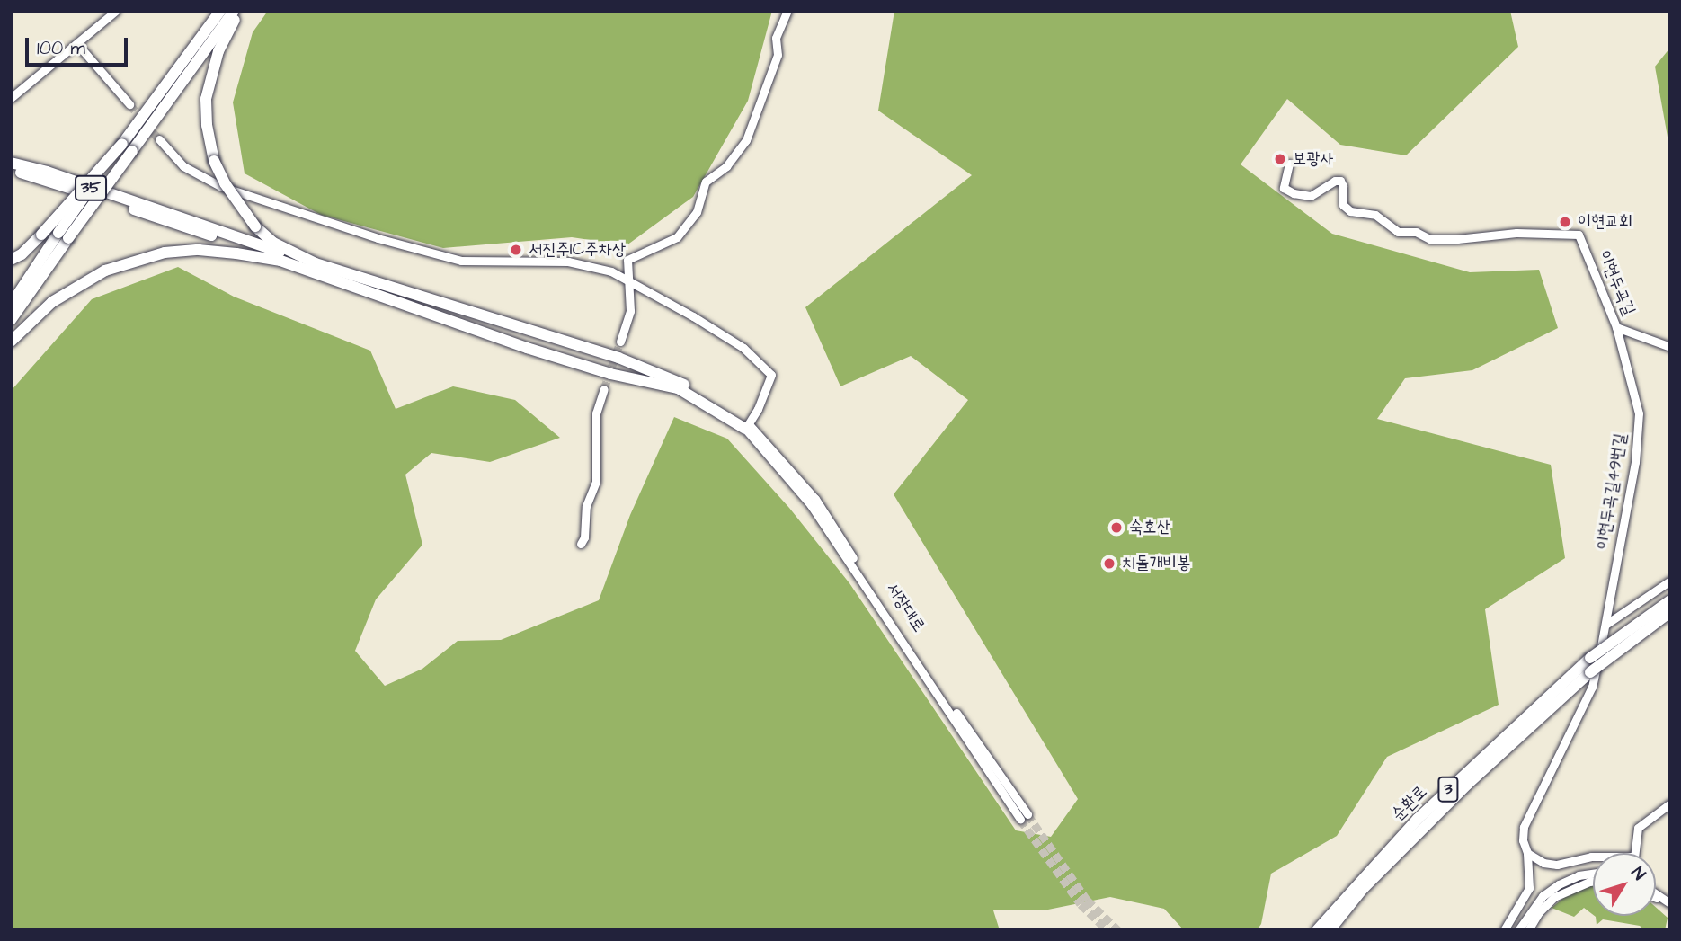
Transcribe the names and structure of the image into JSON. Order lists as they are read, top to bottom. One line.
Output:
{"streets":{"highway":["35","3","순환로"],"street":["이현두곡길","이현두곡길49번길","서장대로"]},"crossings":[["이현두곡길","이현두곡길49번길"]],"places":["보광사","이현교회","서진주IC주차장","숙호산","치돌개비봉"],"scale_bar":"100 m","north":"top right"}
